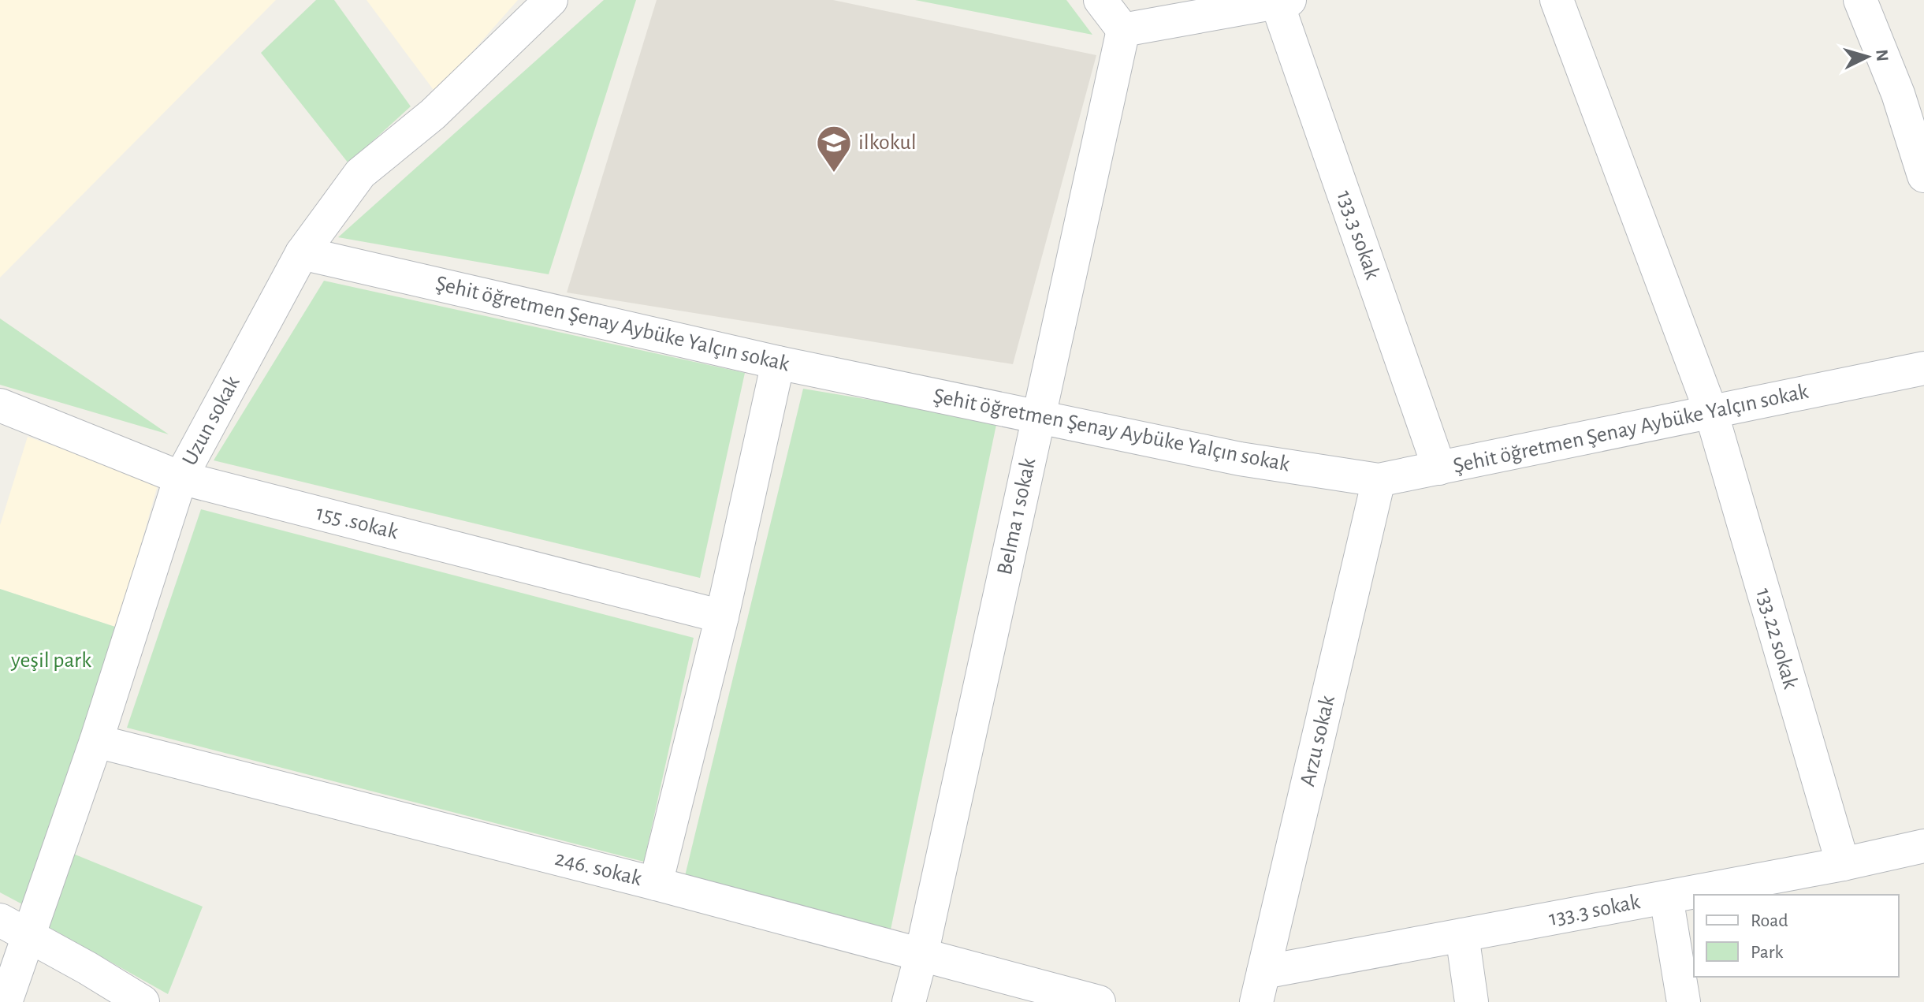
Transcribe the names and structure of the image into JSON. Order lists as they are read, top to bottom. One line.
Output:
{"streets":{"street":["133.3 sokak","Şehit öğretmen Şenay Aybüke Yalçın sokak","Uzun sokak","Belma 1 sokak","155 .sokak","133.22 sokak","Arzu sokak","246. sokak"]},"crossings":[["133.3 sokak","Şehit öğretmen Şenay Aybüke Yalçın sokak"],["133.3 sokak","133.22 sokak"],["133.3 sokak","Arzu sokak"],["Şehit öğretmen Şenay Aybüke Yalçın sokak","Uzun sokak"],["Şehit öğretmen Şenay Aybüke Yalçın sokak","Belma 1 sokak"],["Şehit öğretmen Şenay Aybüke Yalçın sokak","133.22 sokak"],["Şehit öğretmen Şenay Aybüke Yalçın sokak","Arzu sokak"],["Uzun sokak","155 .sokak"],["Uzun sokak","246. sokak"],["Belma 1 sokak","246. sokak"]],"parks":["yeşil park"],"places":{"school or university":["ilkokul"]},"legend":["Road","Park"],"north":"right"}
